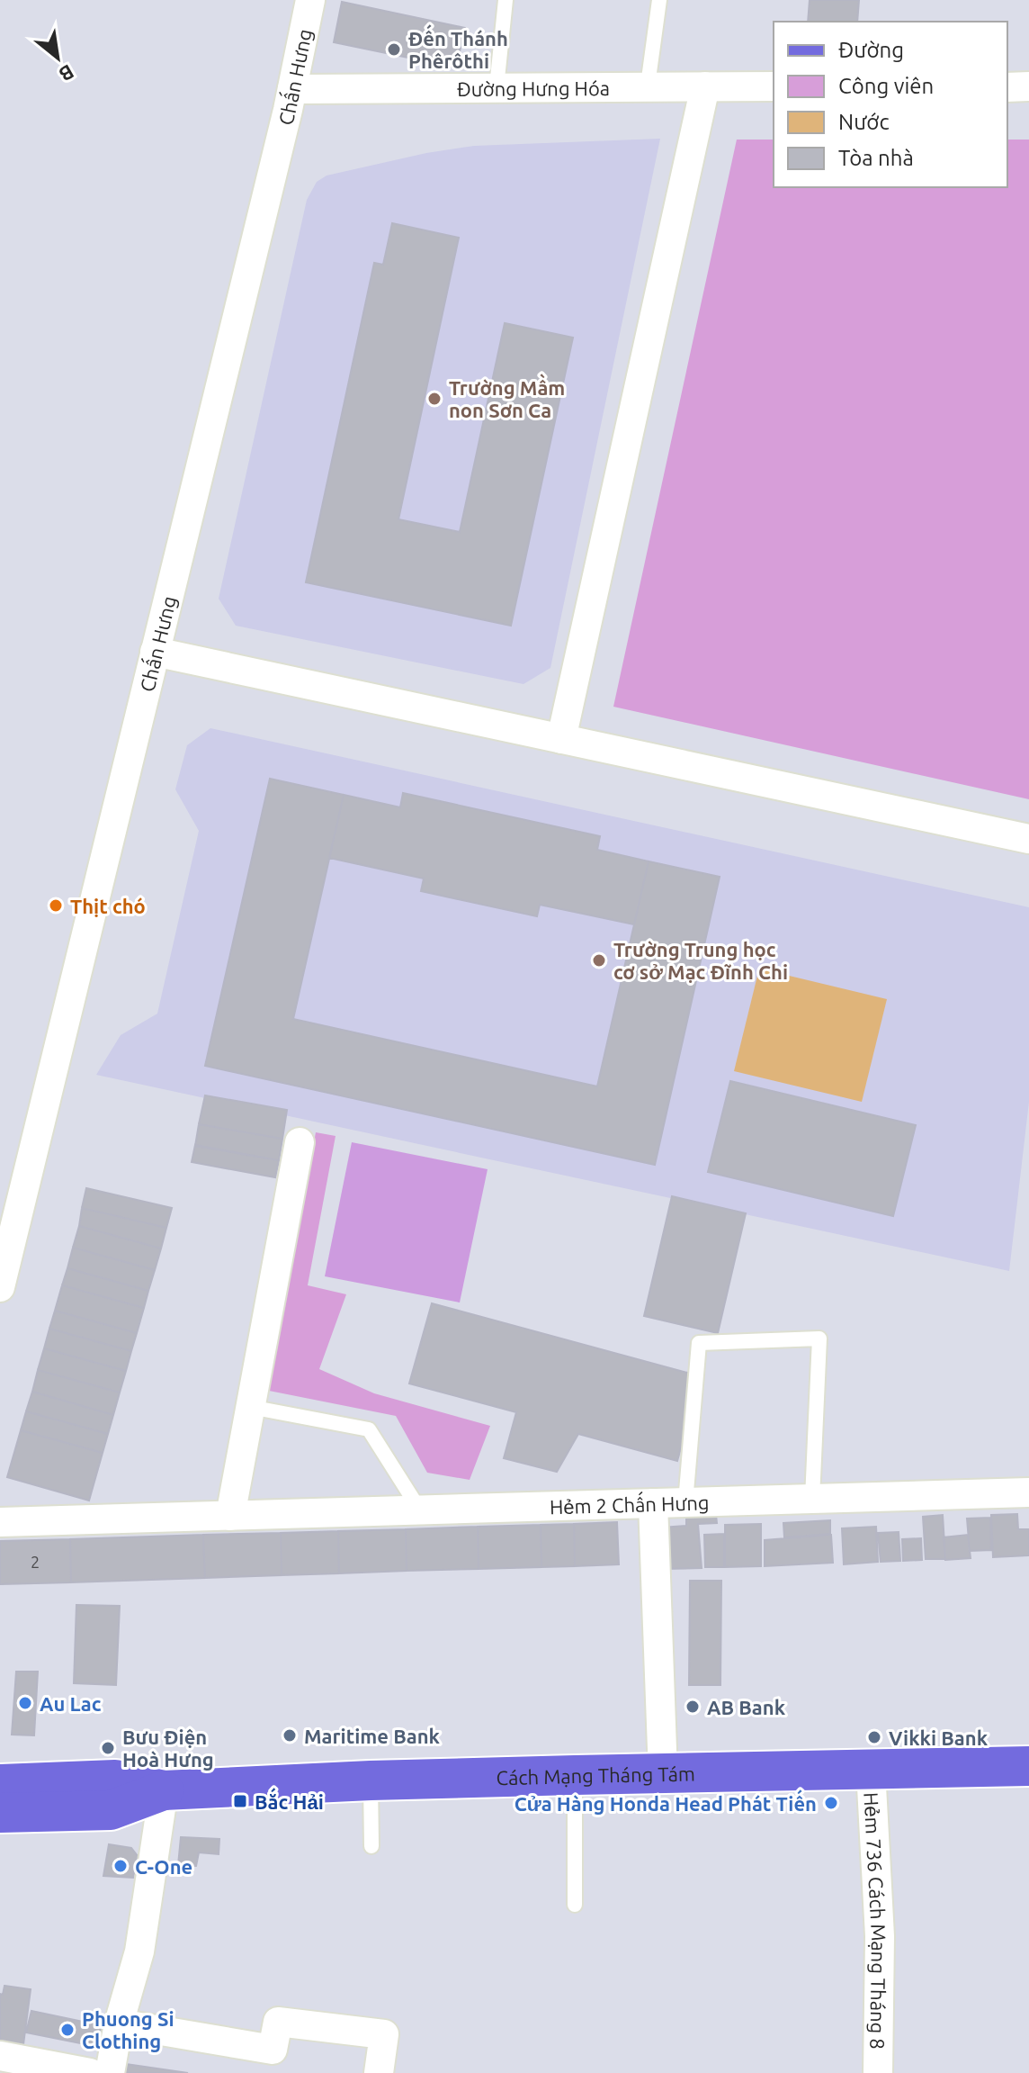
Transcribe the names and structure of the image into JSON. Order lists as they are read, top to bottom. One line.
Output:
{"streets":{"main road":["Cách Mạng Tháng Tám"],"street":["Chấn Hưng","Đường Hưng Hóa","Hẻm 2 Chấn Hưng","Hẻm 736 Cách Mạng Tháng 8"]},"crossings":[["Chấn Hưng","Đường Hưng Hóa"],["Cách Mạng Tháng Tám","Hẻm 736 Cách Mạng Tháng 8"]],"places":{"other":["Đến Thánh Phêrôthi","Trường Mầm non Sơn Ca","Thịt chó","Trường Trung học cơ sở Mạc Đĩnh Chi","Au Lac","AB Bank","Maritime Bank","Vikki Bank","Bưu Điện Hoà Hưng","Cửa Hàng Honda Head Phát Tiến","C-One","Phuong Si Clothing"],"transit":["Bắc Hải"]},"house_numbers":["2"],"legend":["Đường","Công viên","Nước","Tòa nhà"],"north":"bottom right"}
